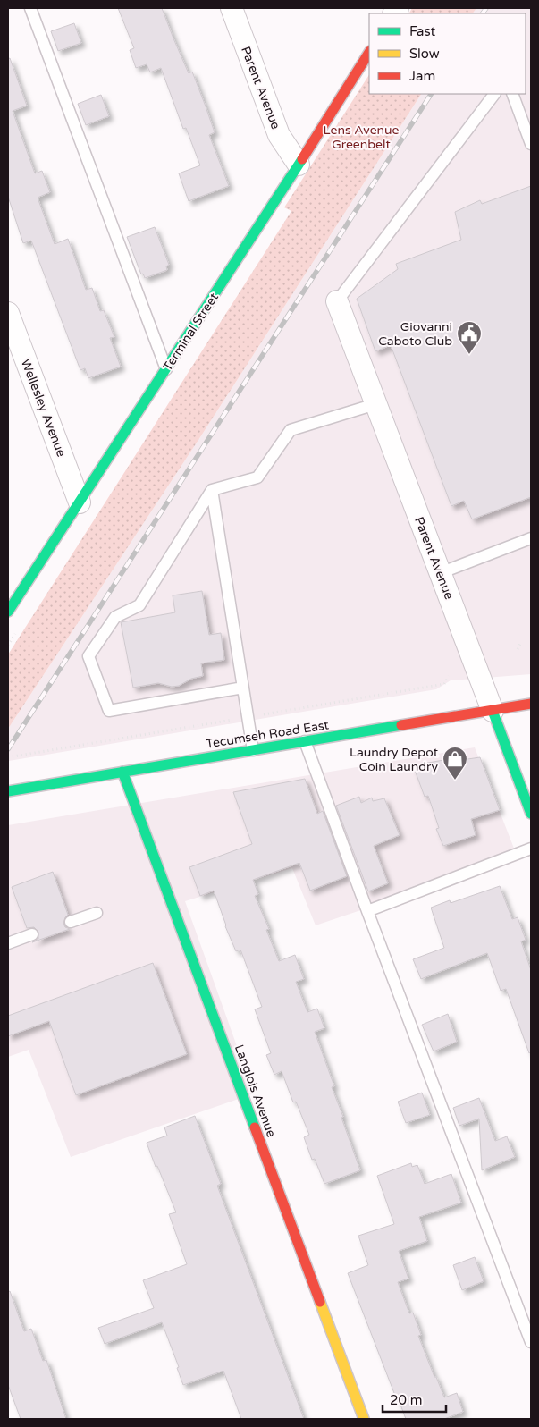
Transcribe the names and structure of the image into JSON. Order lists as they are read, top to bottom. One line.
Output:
{"streets":{"street":["Parent Avenue","Terminal Street","Wellesley Avenue","Tecumseh Road East","Langlois Avenue"]},"crossings":[["Parent Avenue","Terminal Street"],["Parent Avenue","Tecumseh Road East"],["Terminal Street","Wellesley Avenue"],["Tecumseh Road East","Langlois Avenue"]],"parks":["Lens Avenue Greenbelt"],"places":{"public building":["Giovanni Caboto Club"],"shop":["Laundry Depot Coin Laundry"]},"legend":["Fast","Slow","Jam"],"scale_bar":"20 m"}
